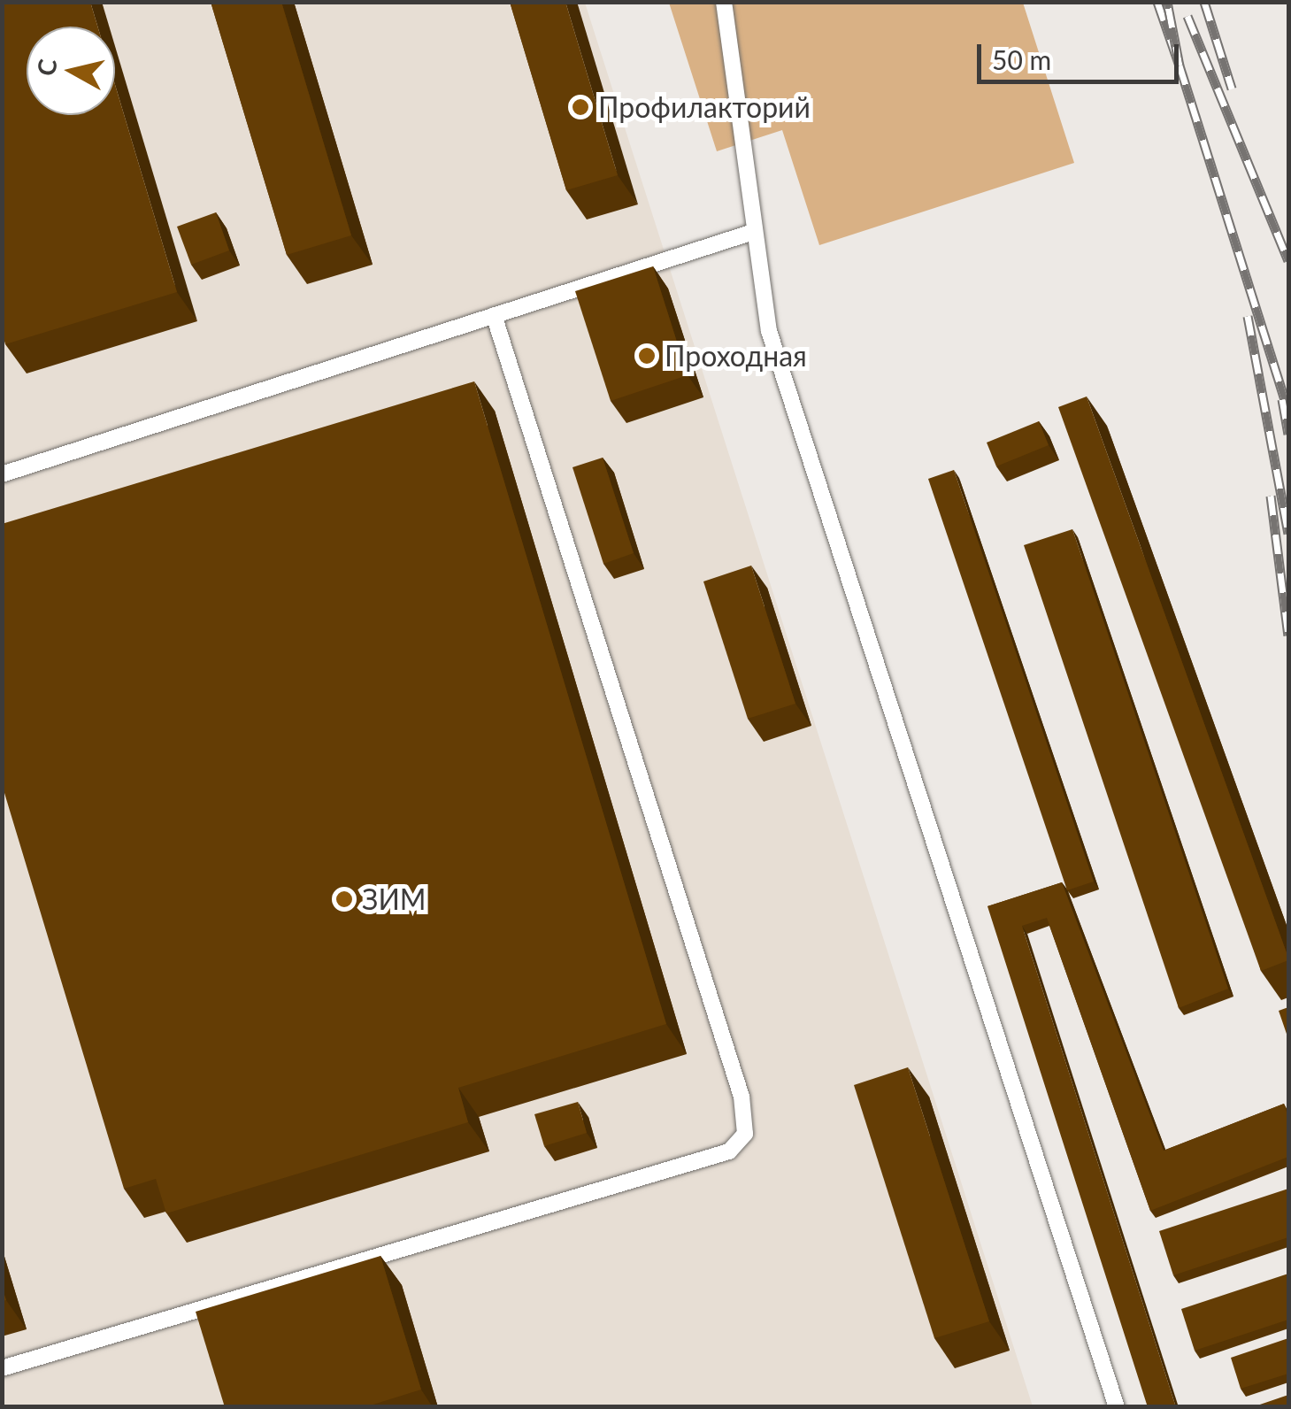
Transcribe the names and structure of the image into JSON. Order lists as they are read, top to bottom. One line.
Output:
{"places":["Профилакторий","Проходная","ЗИМ"],"scale_bar":"50 m","north":"left"}
